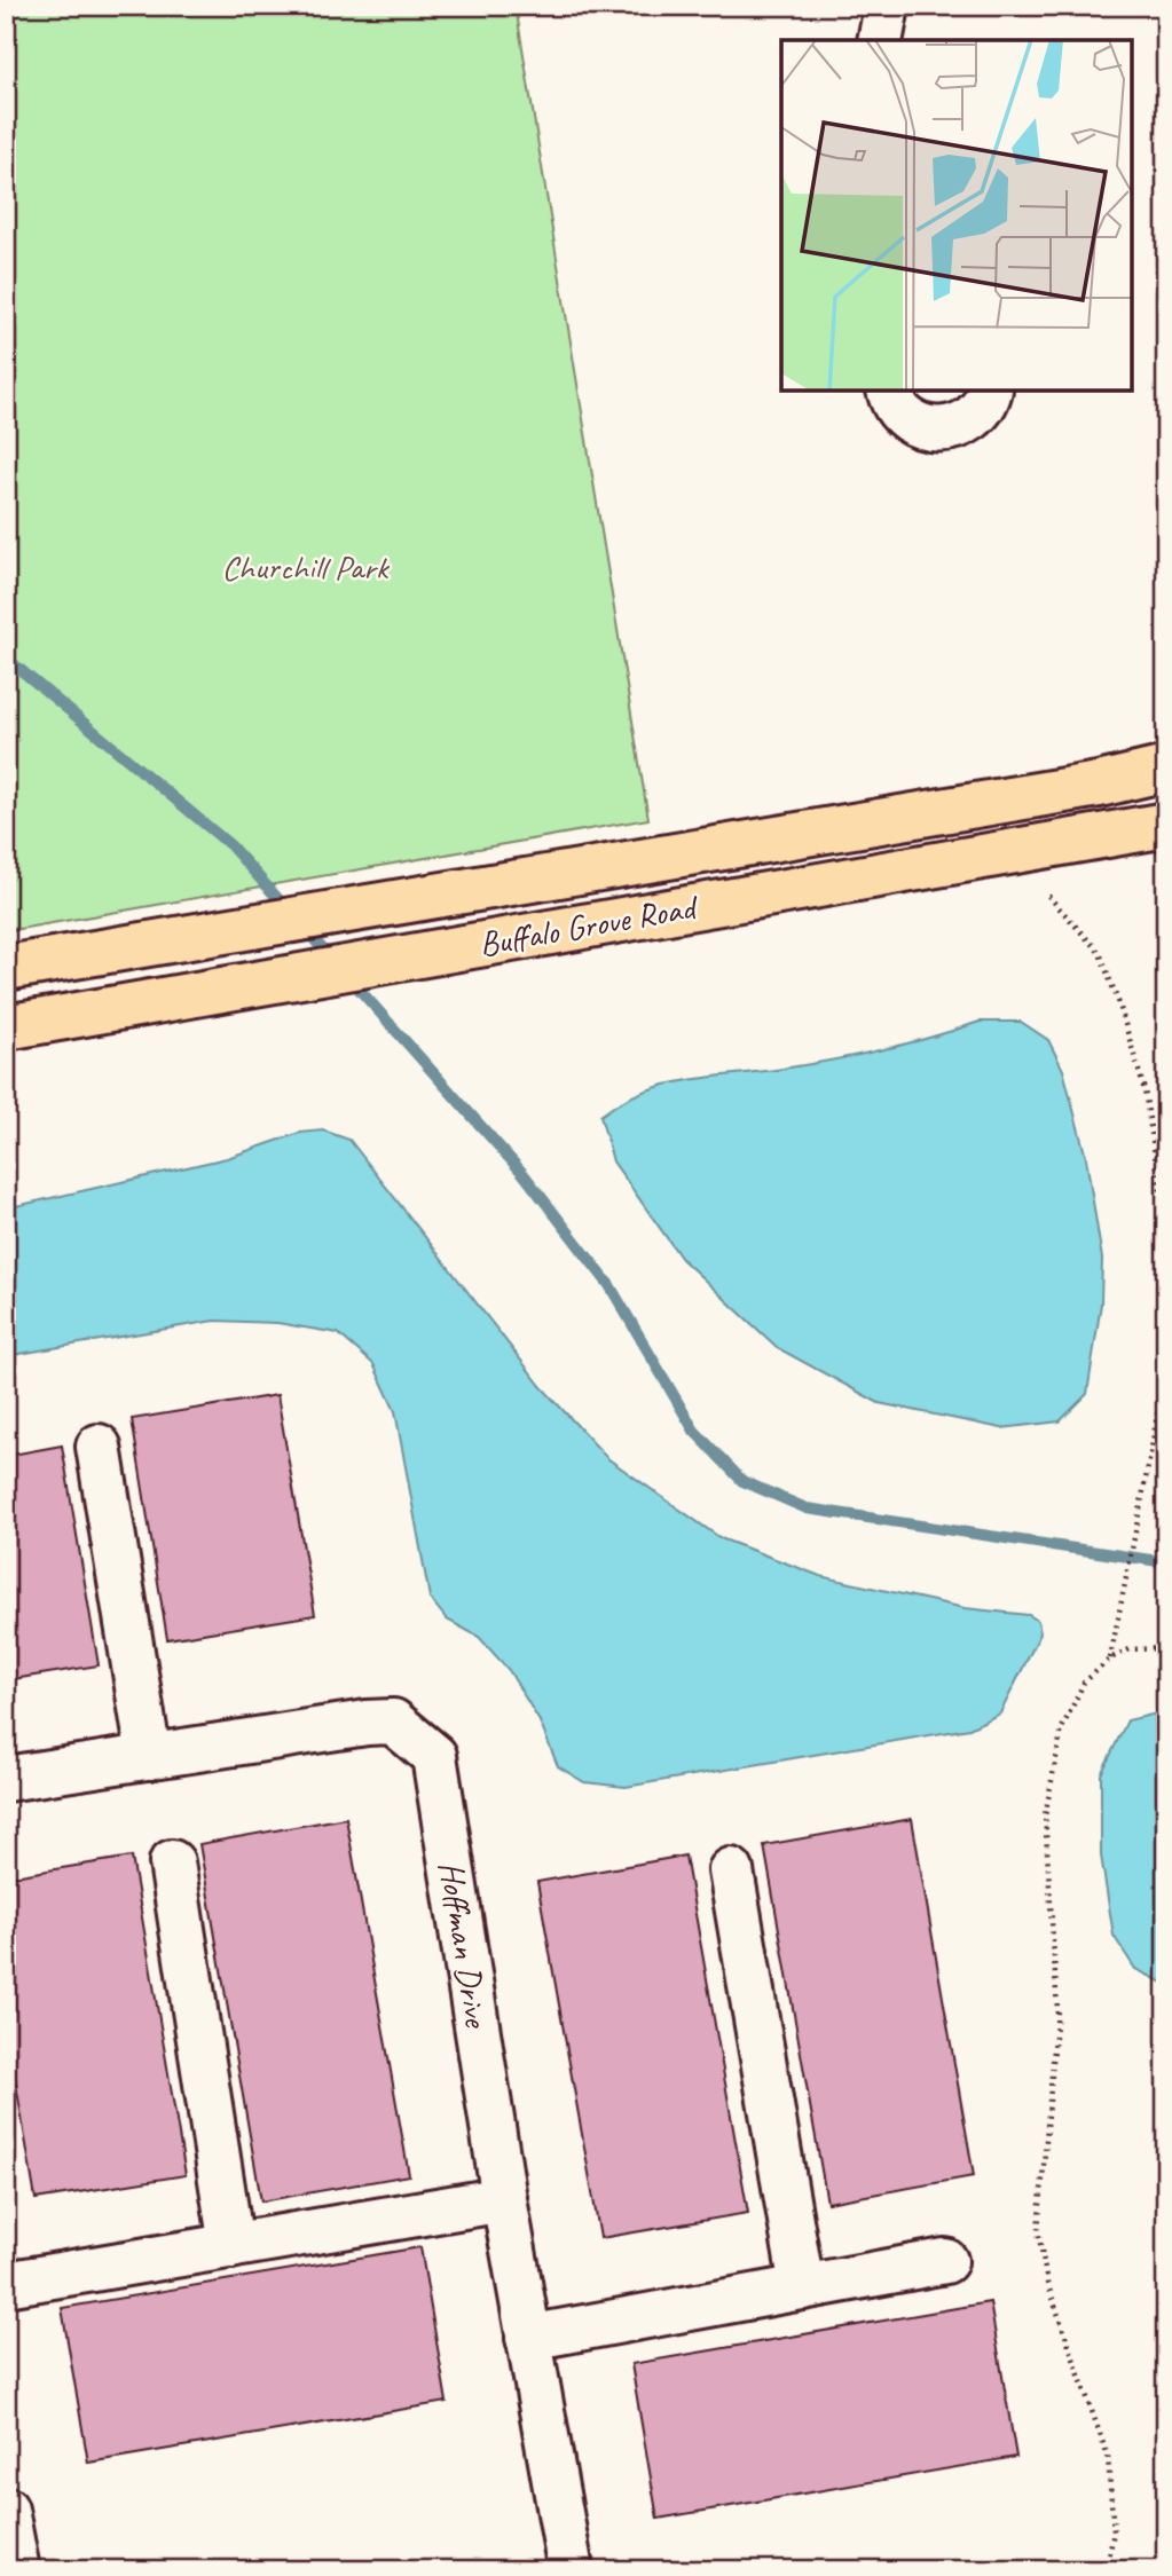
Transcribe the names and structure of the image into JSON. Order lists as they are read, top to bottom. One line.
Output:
{"streets":{"main road":["Buffalo Grove Road"],"street":["Hoffman Drive"]},"parks":["Churchill Park"]}
